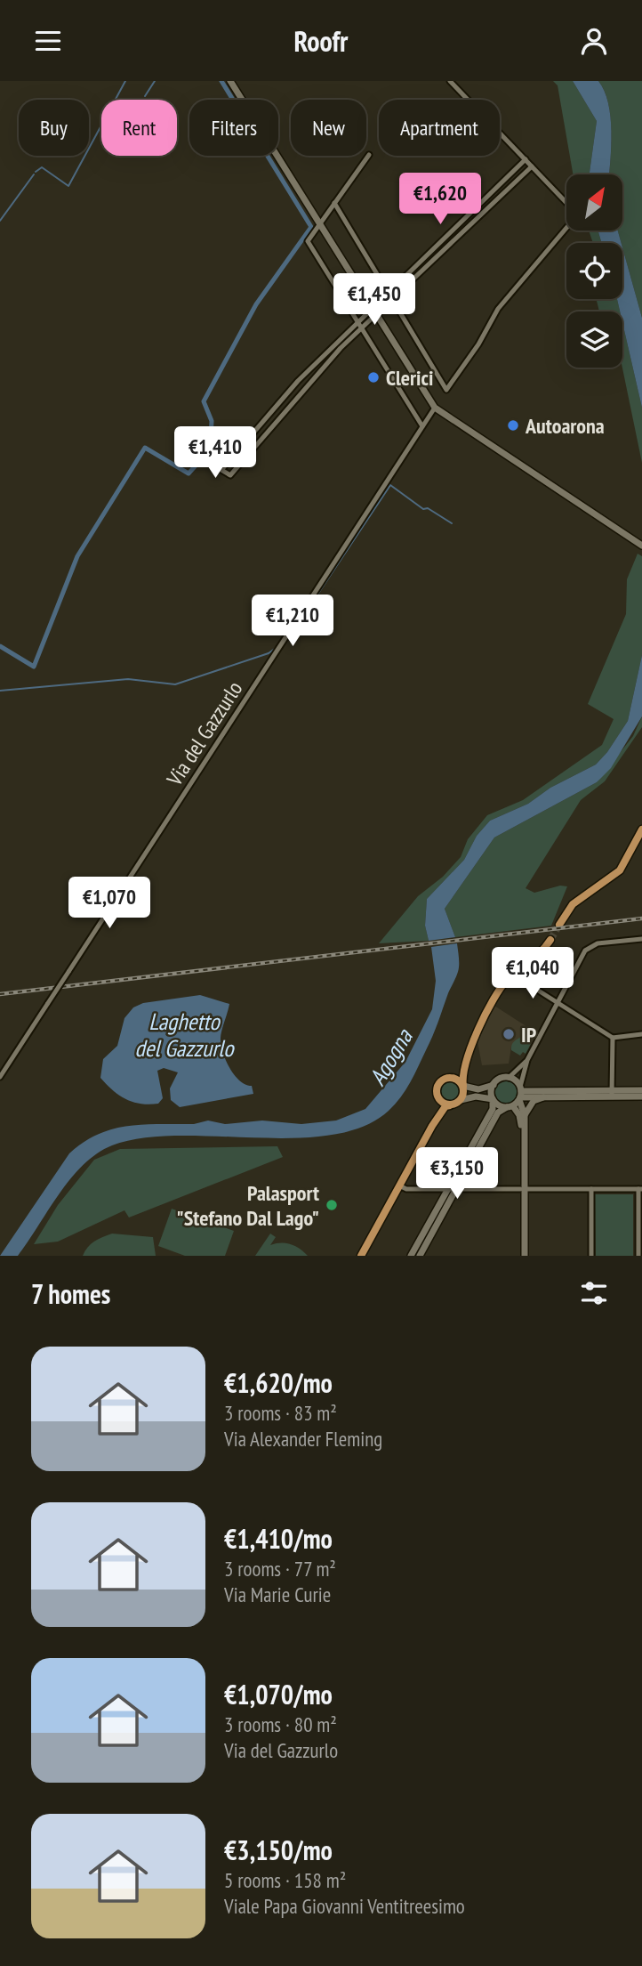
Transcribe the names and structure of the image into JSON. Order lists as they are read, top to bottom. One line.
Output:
{"streets":{"street":["Via del Gazzurlo"]},"water":["Laghetto del Gazzurlo","Agogna"],"places":["Clerici","Autoarona","IP","Palasport \"Stefano Dal Lago\""],"north":"top right","page":{"header":"Roofr","chip":["Buy","Rent","Filters","New","Apartment"],"price":["€1,620","€1,450","€1,410","€1,210","€1,070","€1,040","€3,150"],"heading":"7 homes","list":[{"name":"€1,620/mo","note":"3 rooms · 83 m² · Via Alexander Fleming"},{"name":"€1,410/mo","note":"3 rooms · 77 m² · Via Marie Curie"},{"name":"€1,070/mo","note":"3 rooms · 80 m² · Via del Gazzurlo"},{"name":"€3,150/mo","note":"5 rooms · 158 m² · Viale Papa Giovanni Ventitreesimo"}]}}
